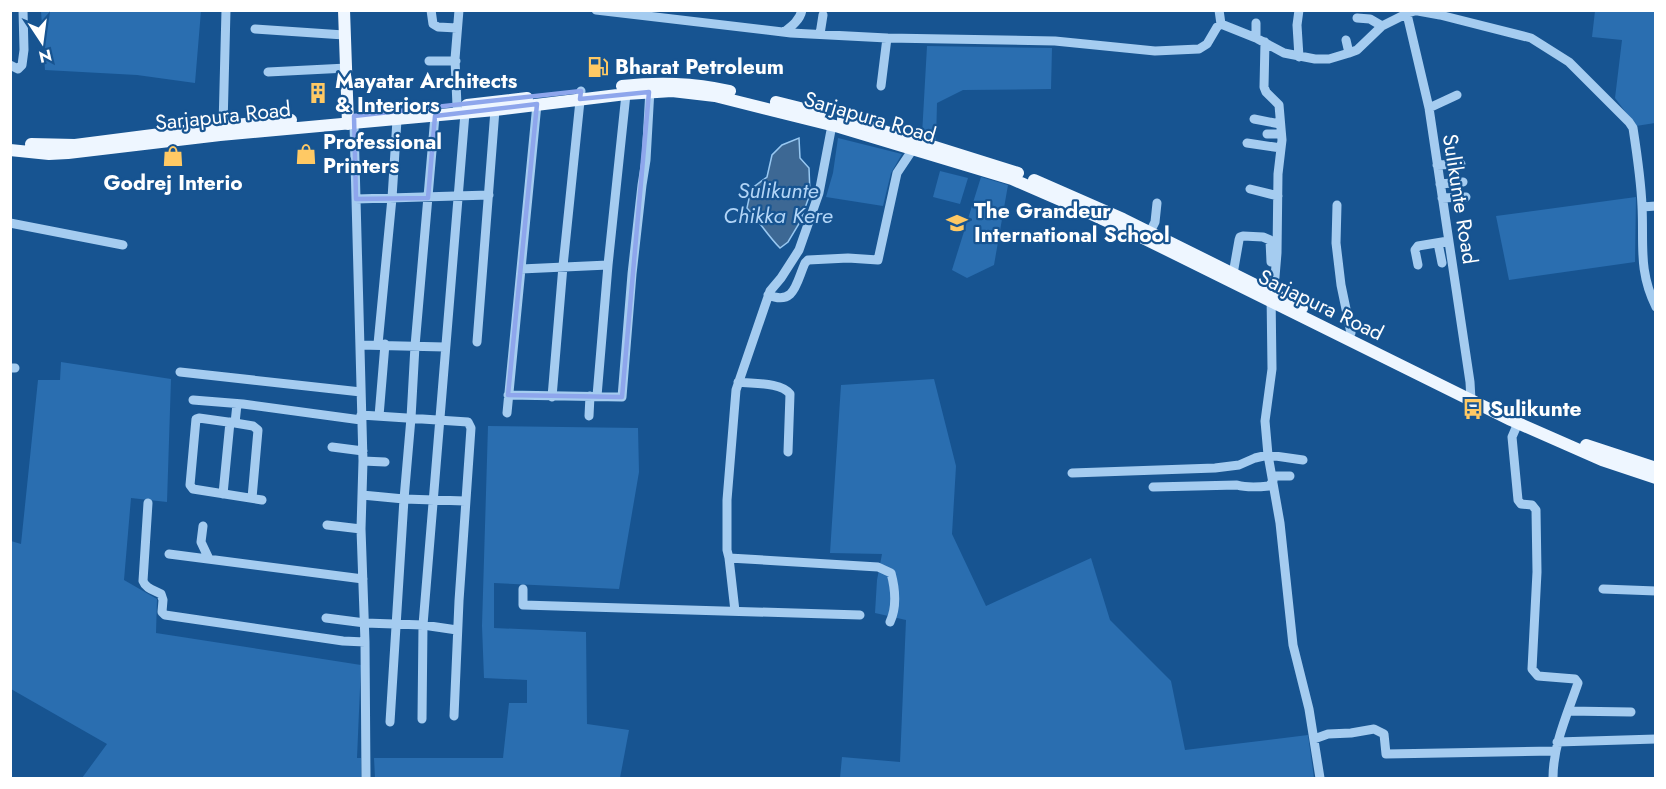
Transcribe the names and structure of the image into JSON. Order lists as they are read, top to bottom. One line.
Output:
{"streets":{"main road":["Sarjapura Road"],"street":["Sulikunte Road"]},"crossings":[["Sarjapura Road","Sulikunte Road"]],"water":["Sulikunte Chikka Kere"],"places":{"fuel station":["Bharat Petroleum"],"building":["Mayatar Architects & Interiors"],"shop":["Professional Printers","Godrej Interio"],"school or university":["The Grandeur International School"],"bus stop":["Sulikunte"]},"north":"bottom"}
